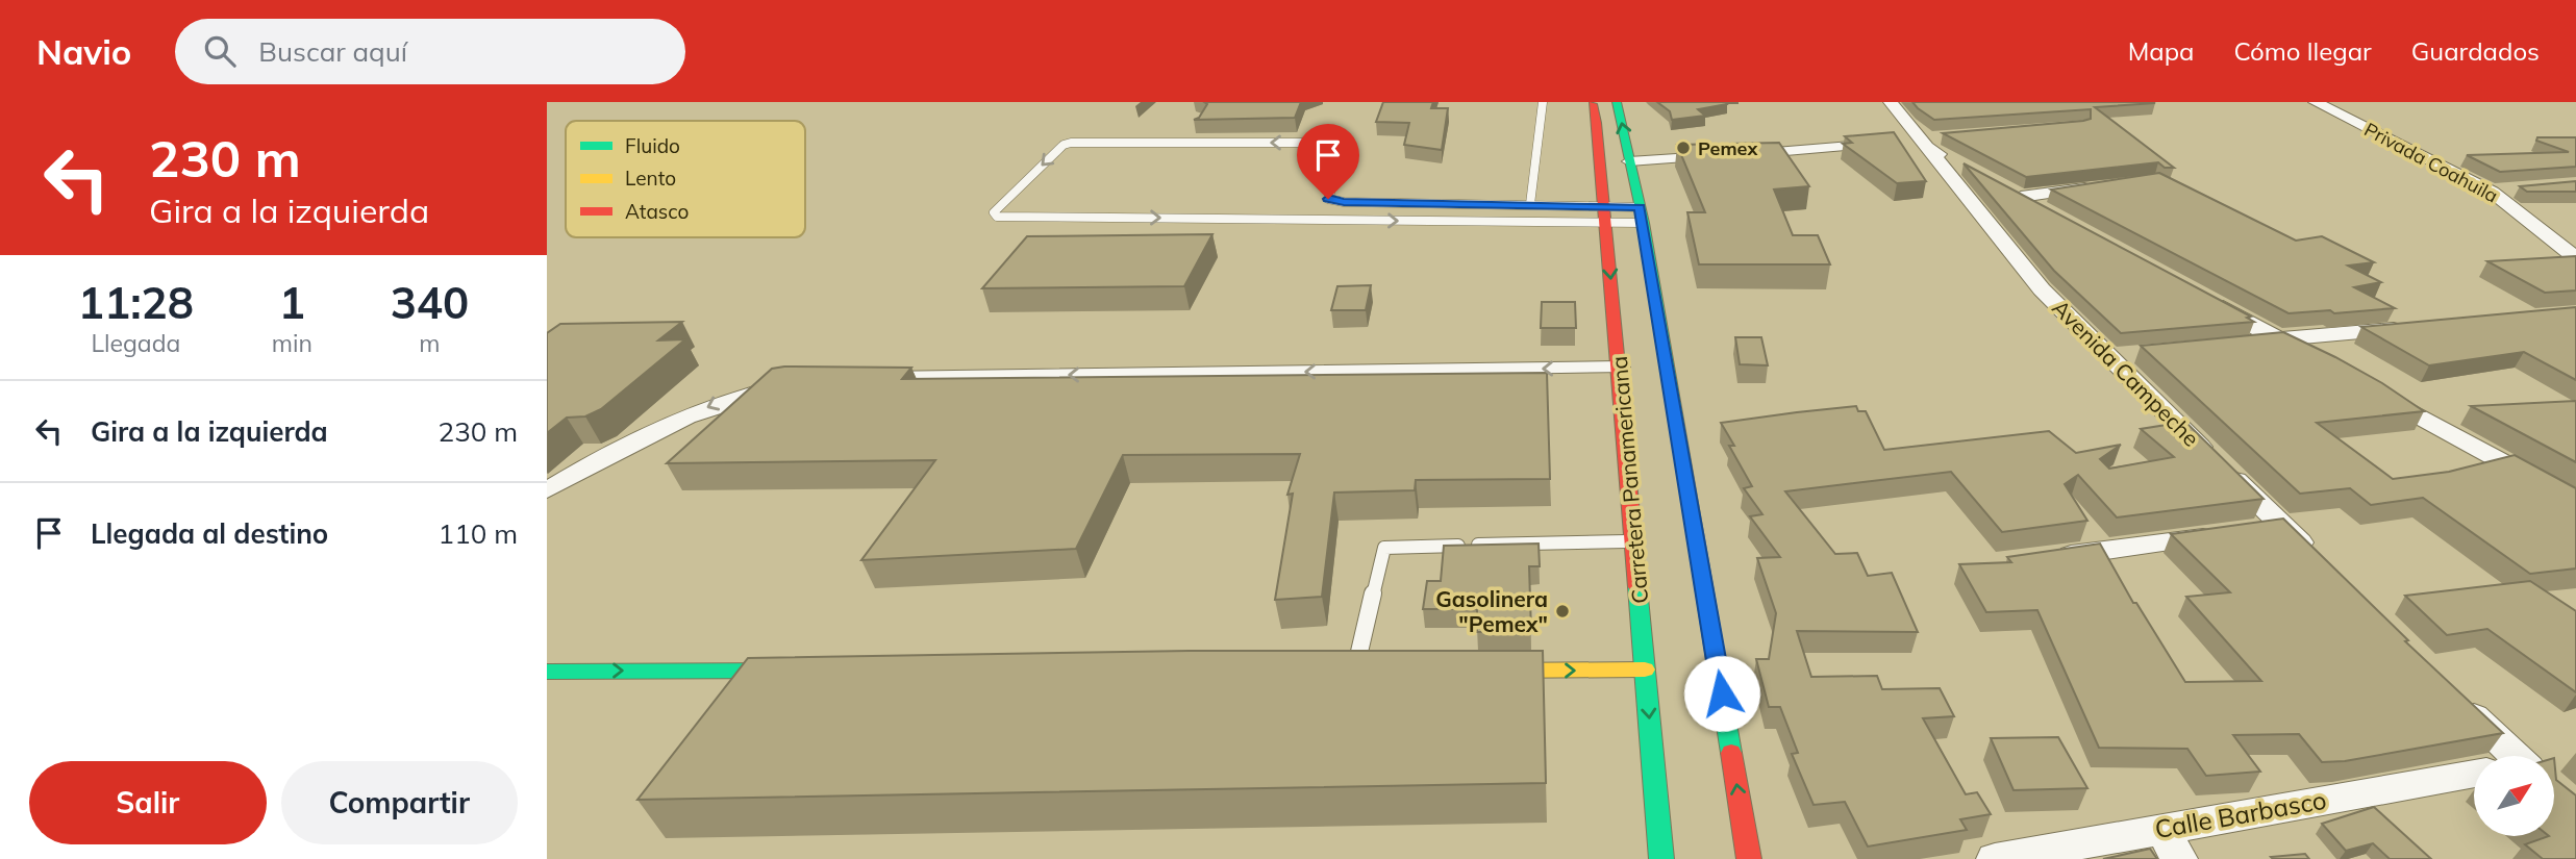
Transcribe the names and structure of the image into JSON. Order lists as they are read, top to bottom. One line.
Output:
{"streets":{"main road":["Carretera Panamericana"],"street":["Privada Coahuila","Avenida Campeche","Calle Barbasco"]},"places":["Pemex","Gasolinera \"Pemex\""],"legend":["Fluido","Lento","Atasco"],"north":"top right","page":{"header":"Navio","search":"Buscar aquí","nav":["Mapa","Cómo llegar","Guardados"],"turn":["230 m","Gira a la izquierda"],"eta":["11:28","Llegada","1","min","340","m"],"list":[{"name":"Gira a la izquierda","value":"230 m"},{"name":"Llegada al destino","value":"110 m"}],"buttons":["Salir","Compartir"]}}
